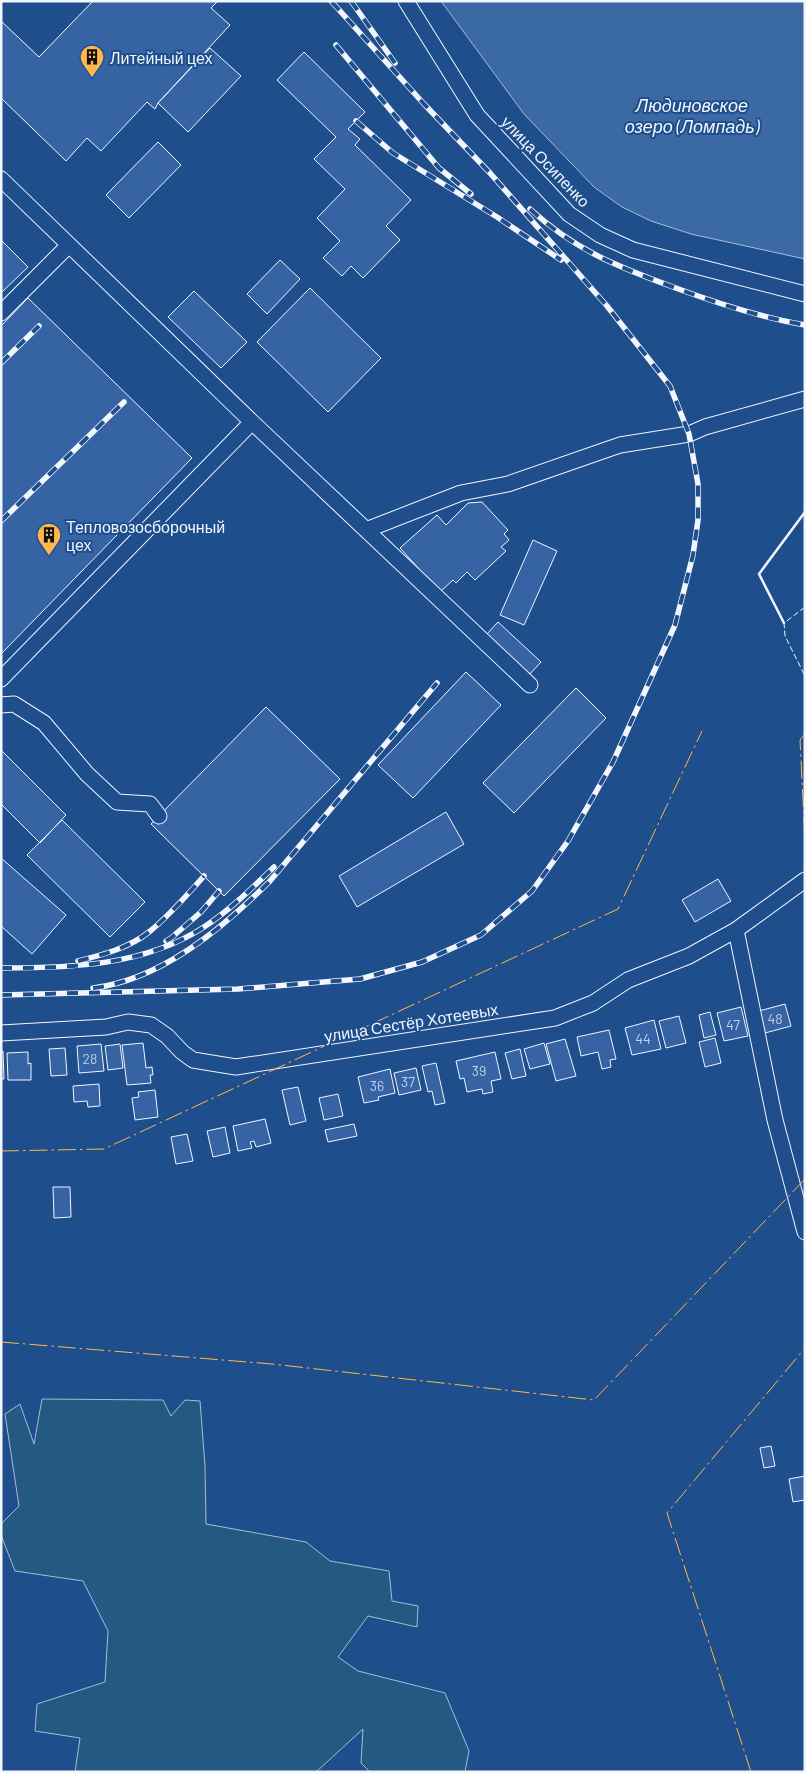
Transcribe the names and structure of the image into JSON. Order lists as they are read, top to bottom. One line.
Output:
{"streets":{"street":["улица Осипенко","улица Сестёр Хотеевых"]},"water":["Людиновское озеро (Ломпадь)"],"places":{"building":["Литейный цех","Тепловозосборочный цех"]},"house_numbers":["48","47","44","28","39","37","36"]}
